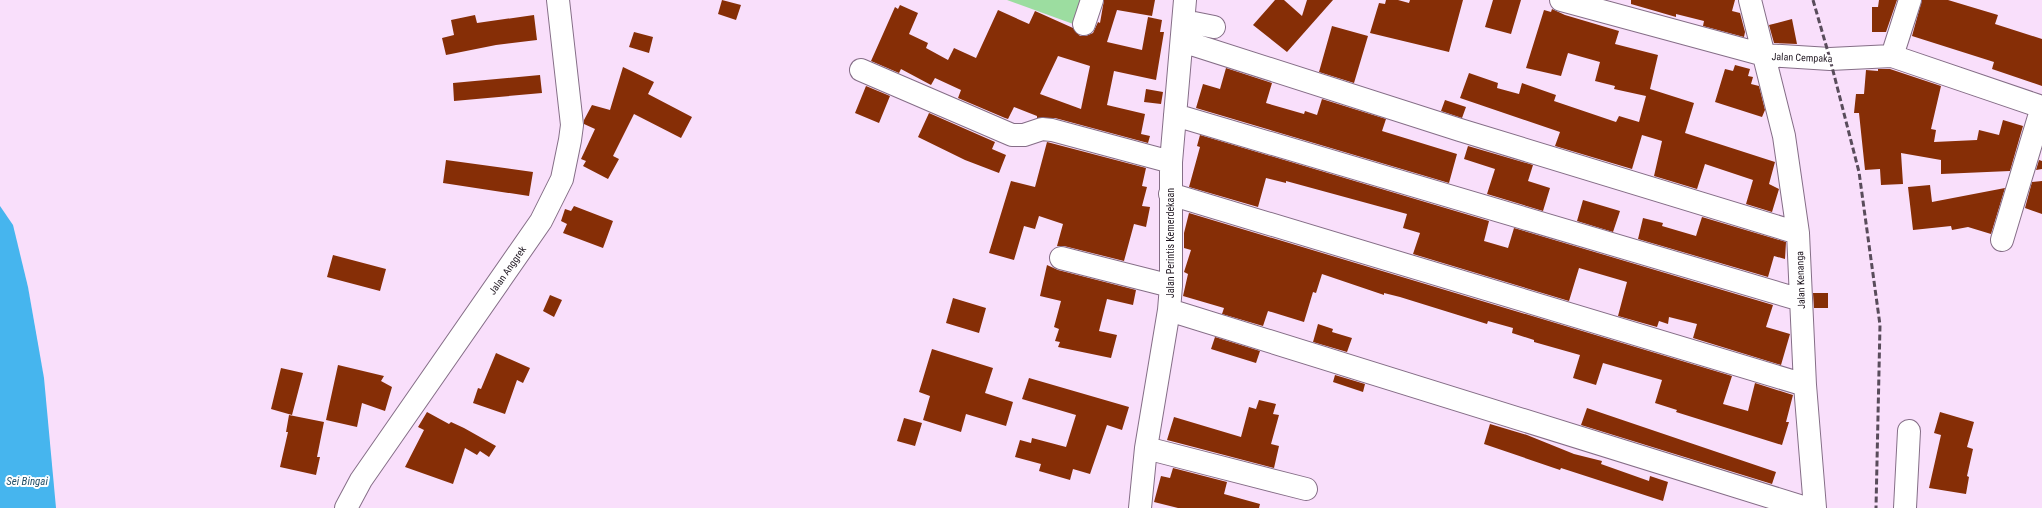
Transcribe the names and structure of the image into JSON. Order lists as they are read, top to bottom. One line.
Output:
{"streets":{"street":["Jalan Cempaka","Jalan Perintis Kemerdekaan","Jalan Anggrek","Jalan Kenanga"]},"crossings":[["Jalan Cempaka","Jalan Kenanga"]],"water":["Sei Bingai"]}
